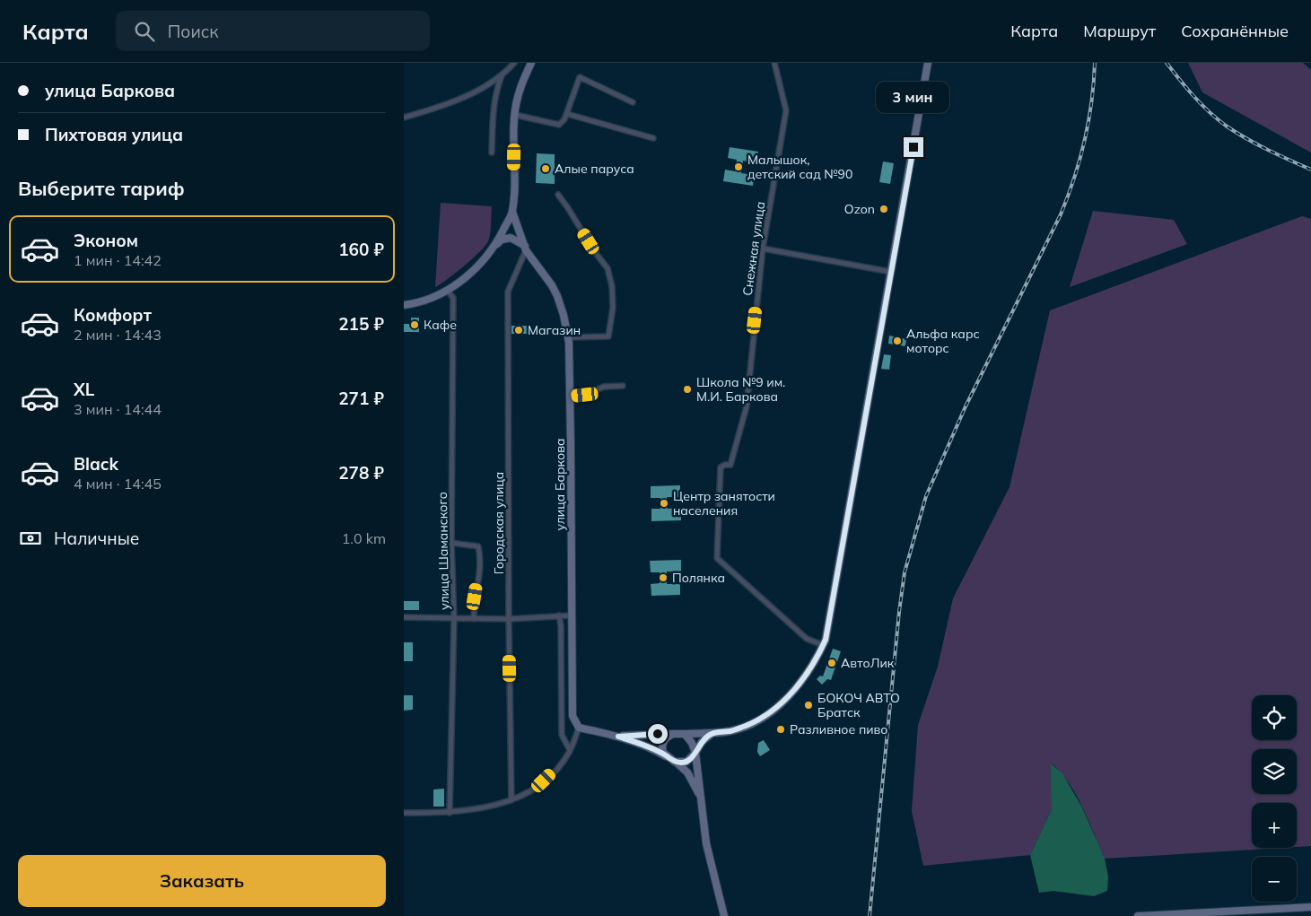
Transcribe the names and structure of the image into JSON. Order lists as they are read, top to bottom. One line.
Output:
{"streets":{"street":["Снежная улица","улица Баркова","Городская улица","улица Шаманского"]},"crossings":[["улица Баркова","Городская улица"]],"places":["Малышок, детский сад №90","Алые паруса","Ozon","Кафе","Магазин","Альфа карс моторс","Школа №9 им. М.И. Баркова","Центр занятости населения","Полянка","АвтоЛик","БОКОЧ АВТО Братск","Разливное пиво"],"page":{"header":"Карта","search":"Поиск","nav":["Карта","Маршрут","Сохранённые"],"banner":["улица Баркова","Пихтовая улица"],"bubble":"3 мин","heading":"Выберите тариф","list":[{"name":"Эконом","note":"1 мин · 14:42","value":"160 ₽"},{"name":"Комфорт","note":"2 мин · 14:43","value":"215 ₽"},{"name":"XL","note":"3 мин · 14:44","value":"271 ₽"},{"name":"Black","note":"4 мин · 14:45","value":"278 ₽"}],"pay":["Наличные","1.0 km"],"map_buttons":["+","−"],"buttons":"Заказать"}}
